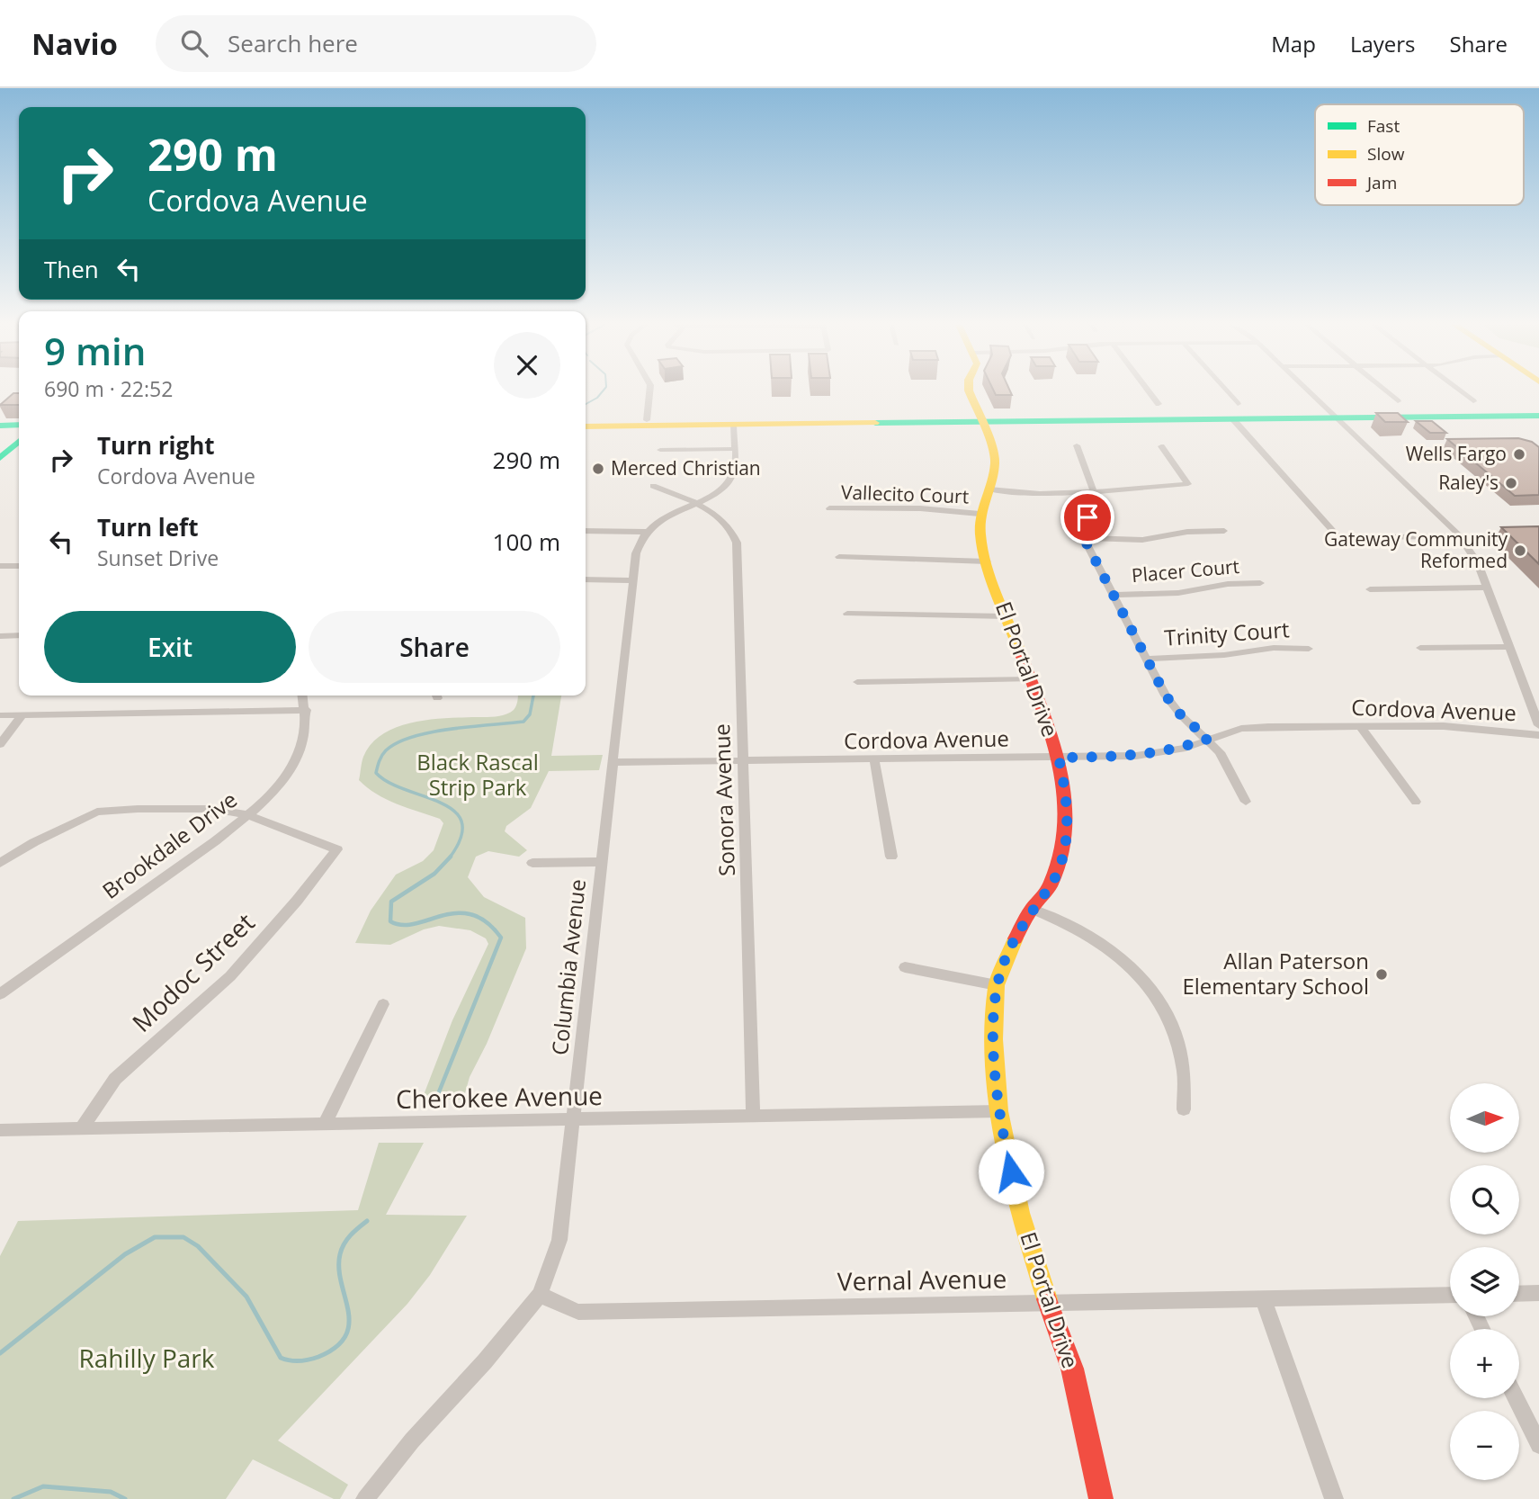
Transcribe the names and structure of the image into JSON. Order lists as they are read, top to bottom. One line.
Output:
{"streets":{"street":["Vallecito Court","Placer Court","Trinity Court","El Portal Drive","Cordova Avenue","Sonora Avenue","Brookdale Drive","Columbia Avenue","Modoc Street","Cherokee Avenue","Vernal Avenue"]},"crossings":[["Vallecito Court","El Portal Drive"],["El Portal Drive","Cordova Avenue"],["El Portal Drive","Cherokee Avenue"],["El Portal Drive","Vernal Avenue"],["Cordova Avenue","Sonora Avenue"],["Cordova Avenue","Columbia Avenue"],["Sonora Avenue","Cherokee Avenue"],["Brookdale Drive","Modoc Street"],["Columbia Avenue","Cherokee Avenue"],["Columbia Avenue","Vernal Avenue"],["Modoc Street","Cherokee Avenue"]],"parks":["Black Rascal Strip Park","Rahilly Park"],"places":["Wells Fargo","Merced Christian","Raley's","Gateway Community Reformed","Allan Paterson Elementary School"],"legend":["Fast","Slow","Jam"],"north":"right","page":{"header":"Navio","search":"Search here","nav":["Map","Layers","Share"],"turn":["290 m","Cordova Avenue"],"then":"Then","heading":["9 min","690 m · 22:52"],"list":[{"name":"Turn right","note":"Cordova Avenue","value":"290 m"},{"name":"Turn left","note":"Sunset Drive","value":"100 m"}],"buttons":["Exit","Share"],"map_buttons":["+","−"]}}
